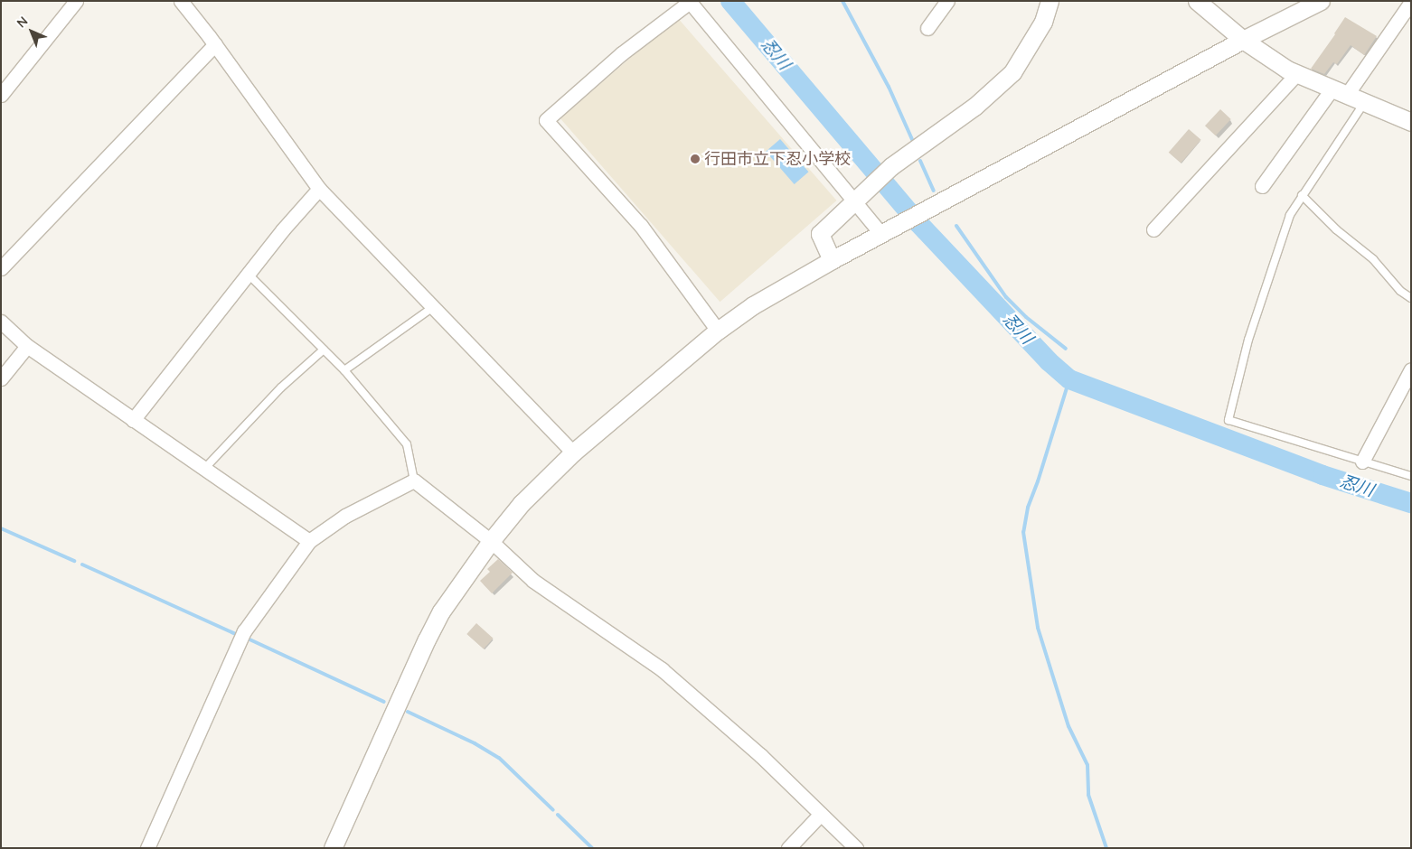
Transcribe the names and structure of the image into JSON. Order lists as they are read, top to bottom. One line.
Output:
{"water":["忍川"],"places":["行田市立下忍小学校"],"north":"top left"}
